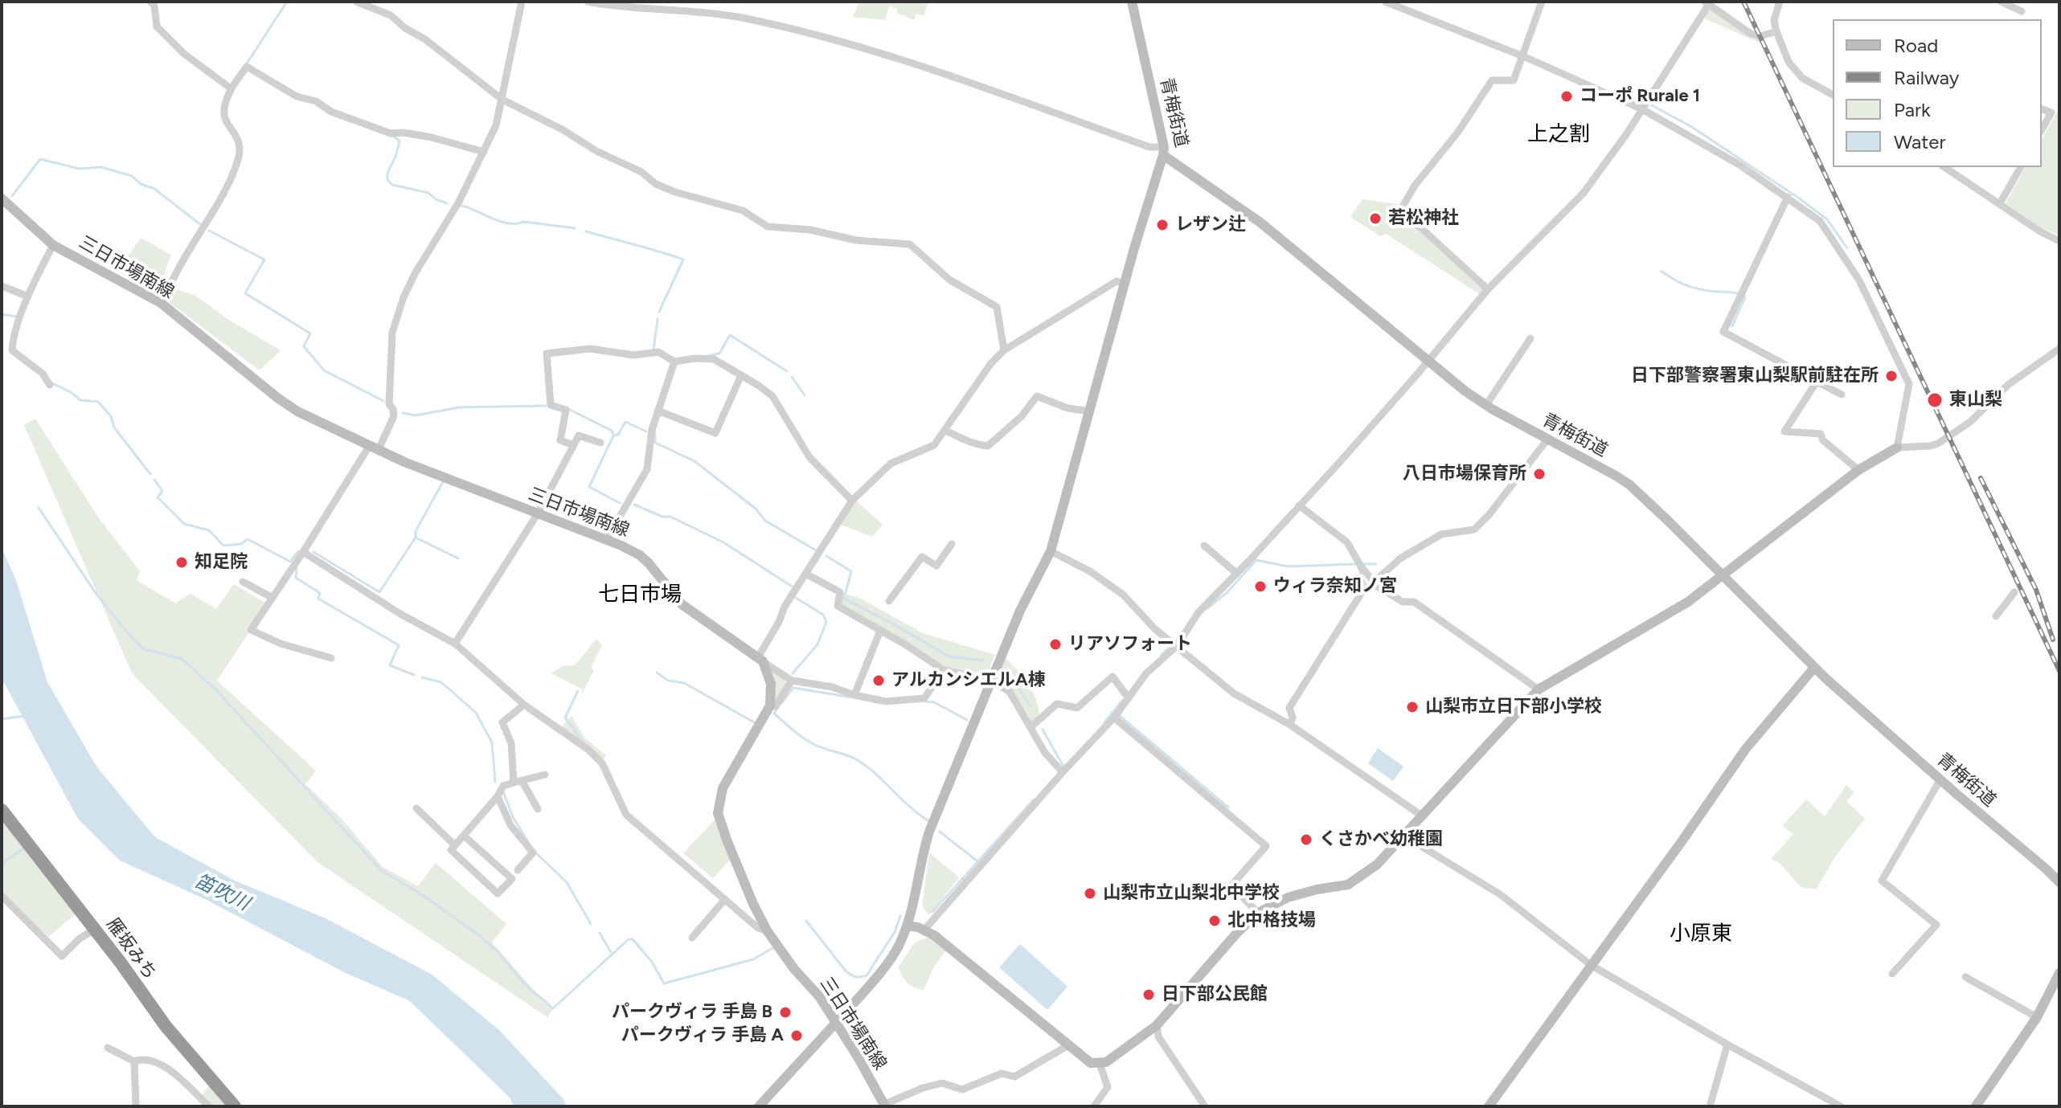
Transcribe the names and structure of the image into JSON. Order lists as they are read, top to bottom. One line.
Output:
{"streets":{"highway":["雁坂みち"],"main road":["青梅街道","三日市場南線"]},"districts":["上之割","七日市場","小原東"],"water":["笛吹川"],"places":["コーポ Rurale 1","若松神社","レザン辻","日下部警察署東山梨駅前駐在所","東山梨","八日市場保育所","知足院","ウィラ奈知ノ宮","リアソフォート","アルカンシエルA棟","山梨市立日下部小学校","くさかべ幼稚園","山梨市立山梨北中学校","北中格技場","日下部公民館","パークヴィラ 手島 B","パークヴィラ 手島 A"],"legend":["Road","Railway","Park","Water"]}
